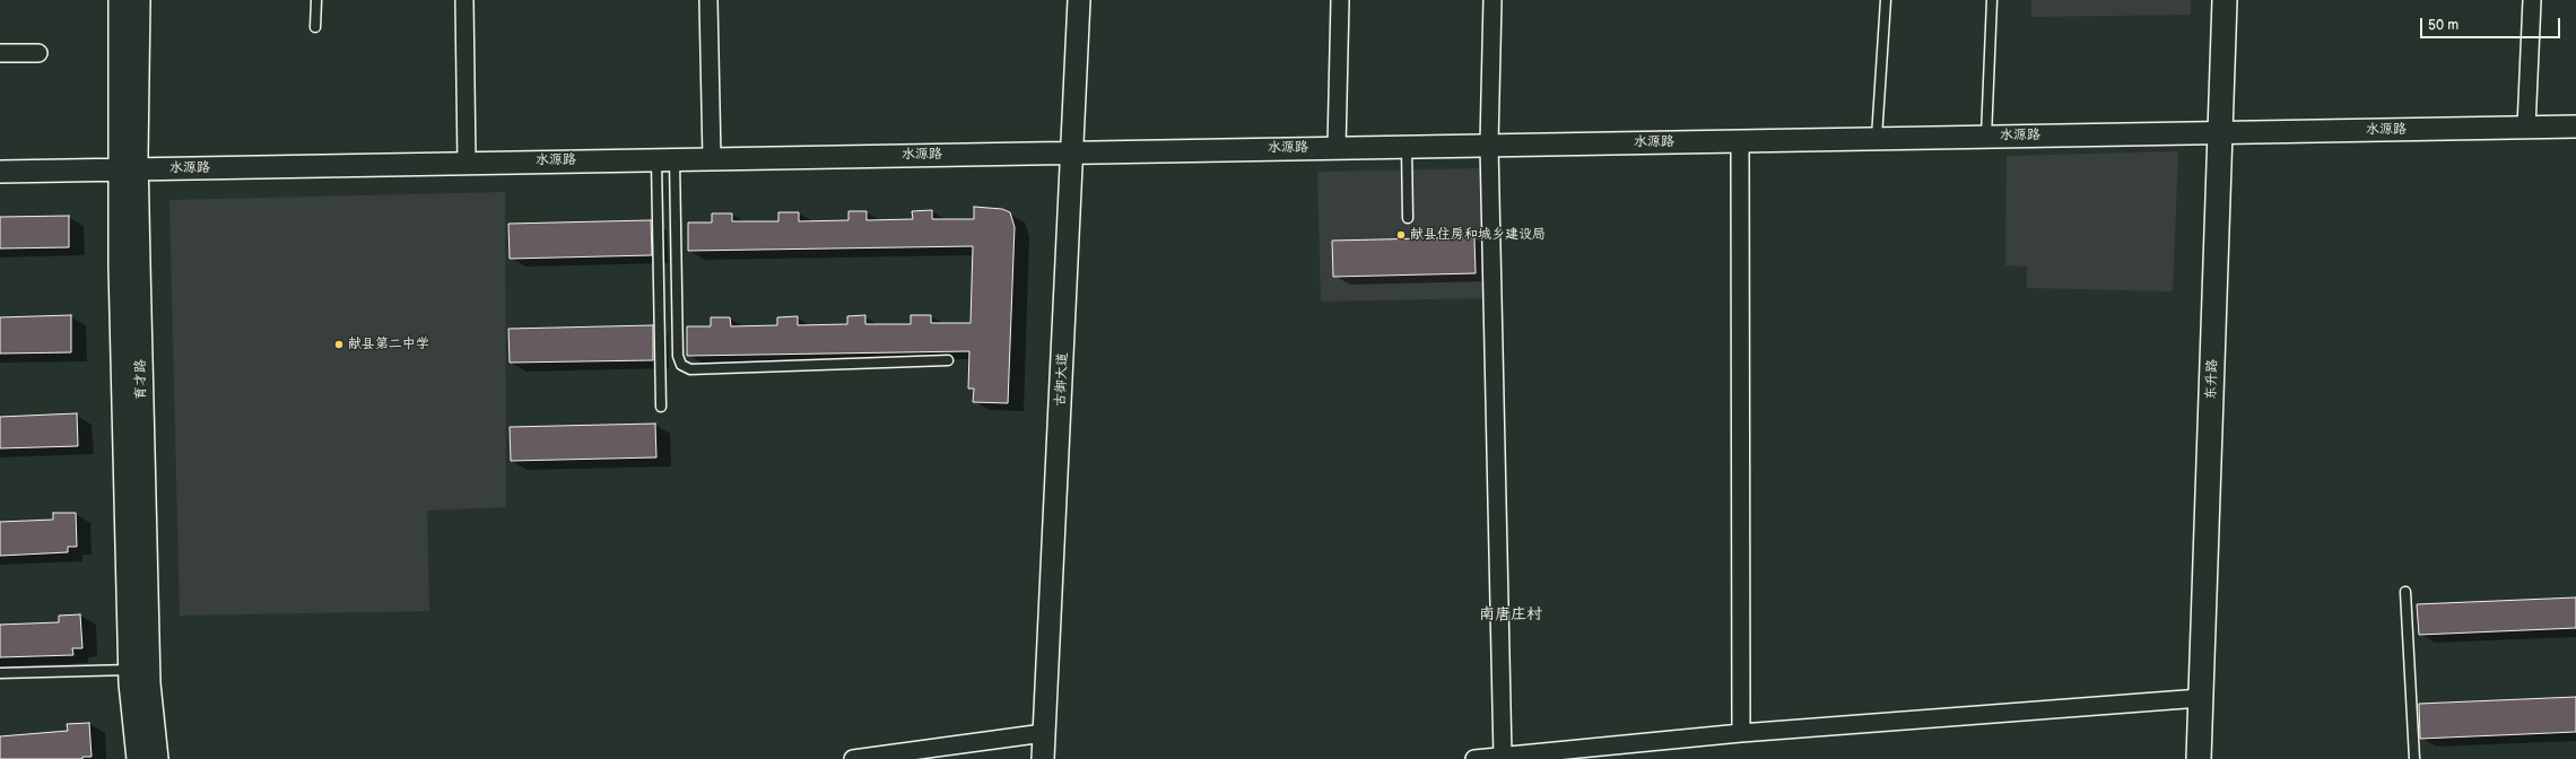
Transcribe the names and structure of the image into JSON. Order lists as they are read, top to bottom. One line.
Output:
{"streets":{"main road":["东升路"],"street":["水源路","育才路","古御大道"]},"crossings":[["水源路","育才路"],["水源路","古御大道"],["水源路","东升路"]],"districts":["南唐庄村"],"places":["献县住房和城乡建设局","献县第二中学"],"scale_bar":"50 m"}
